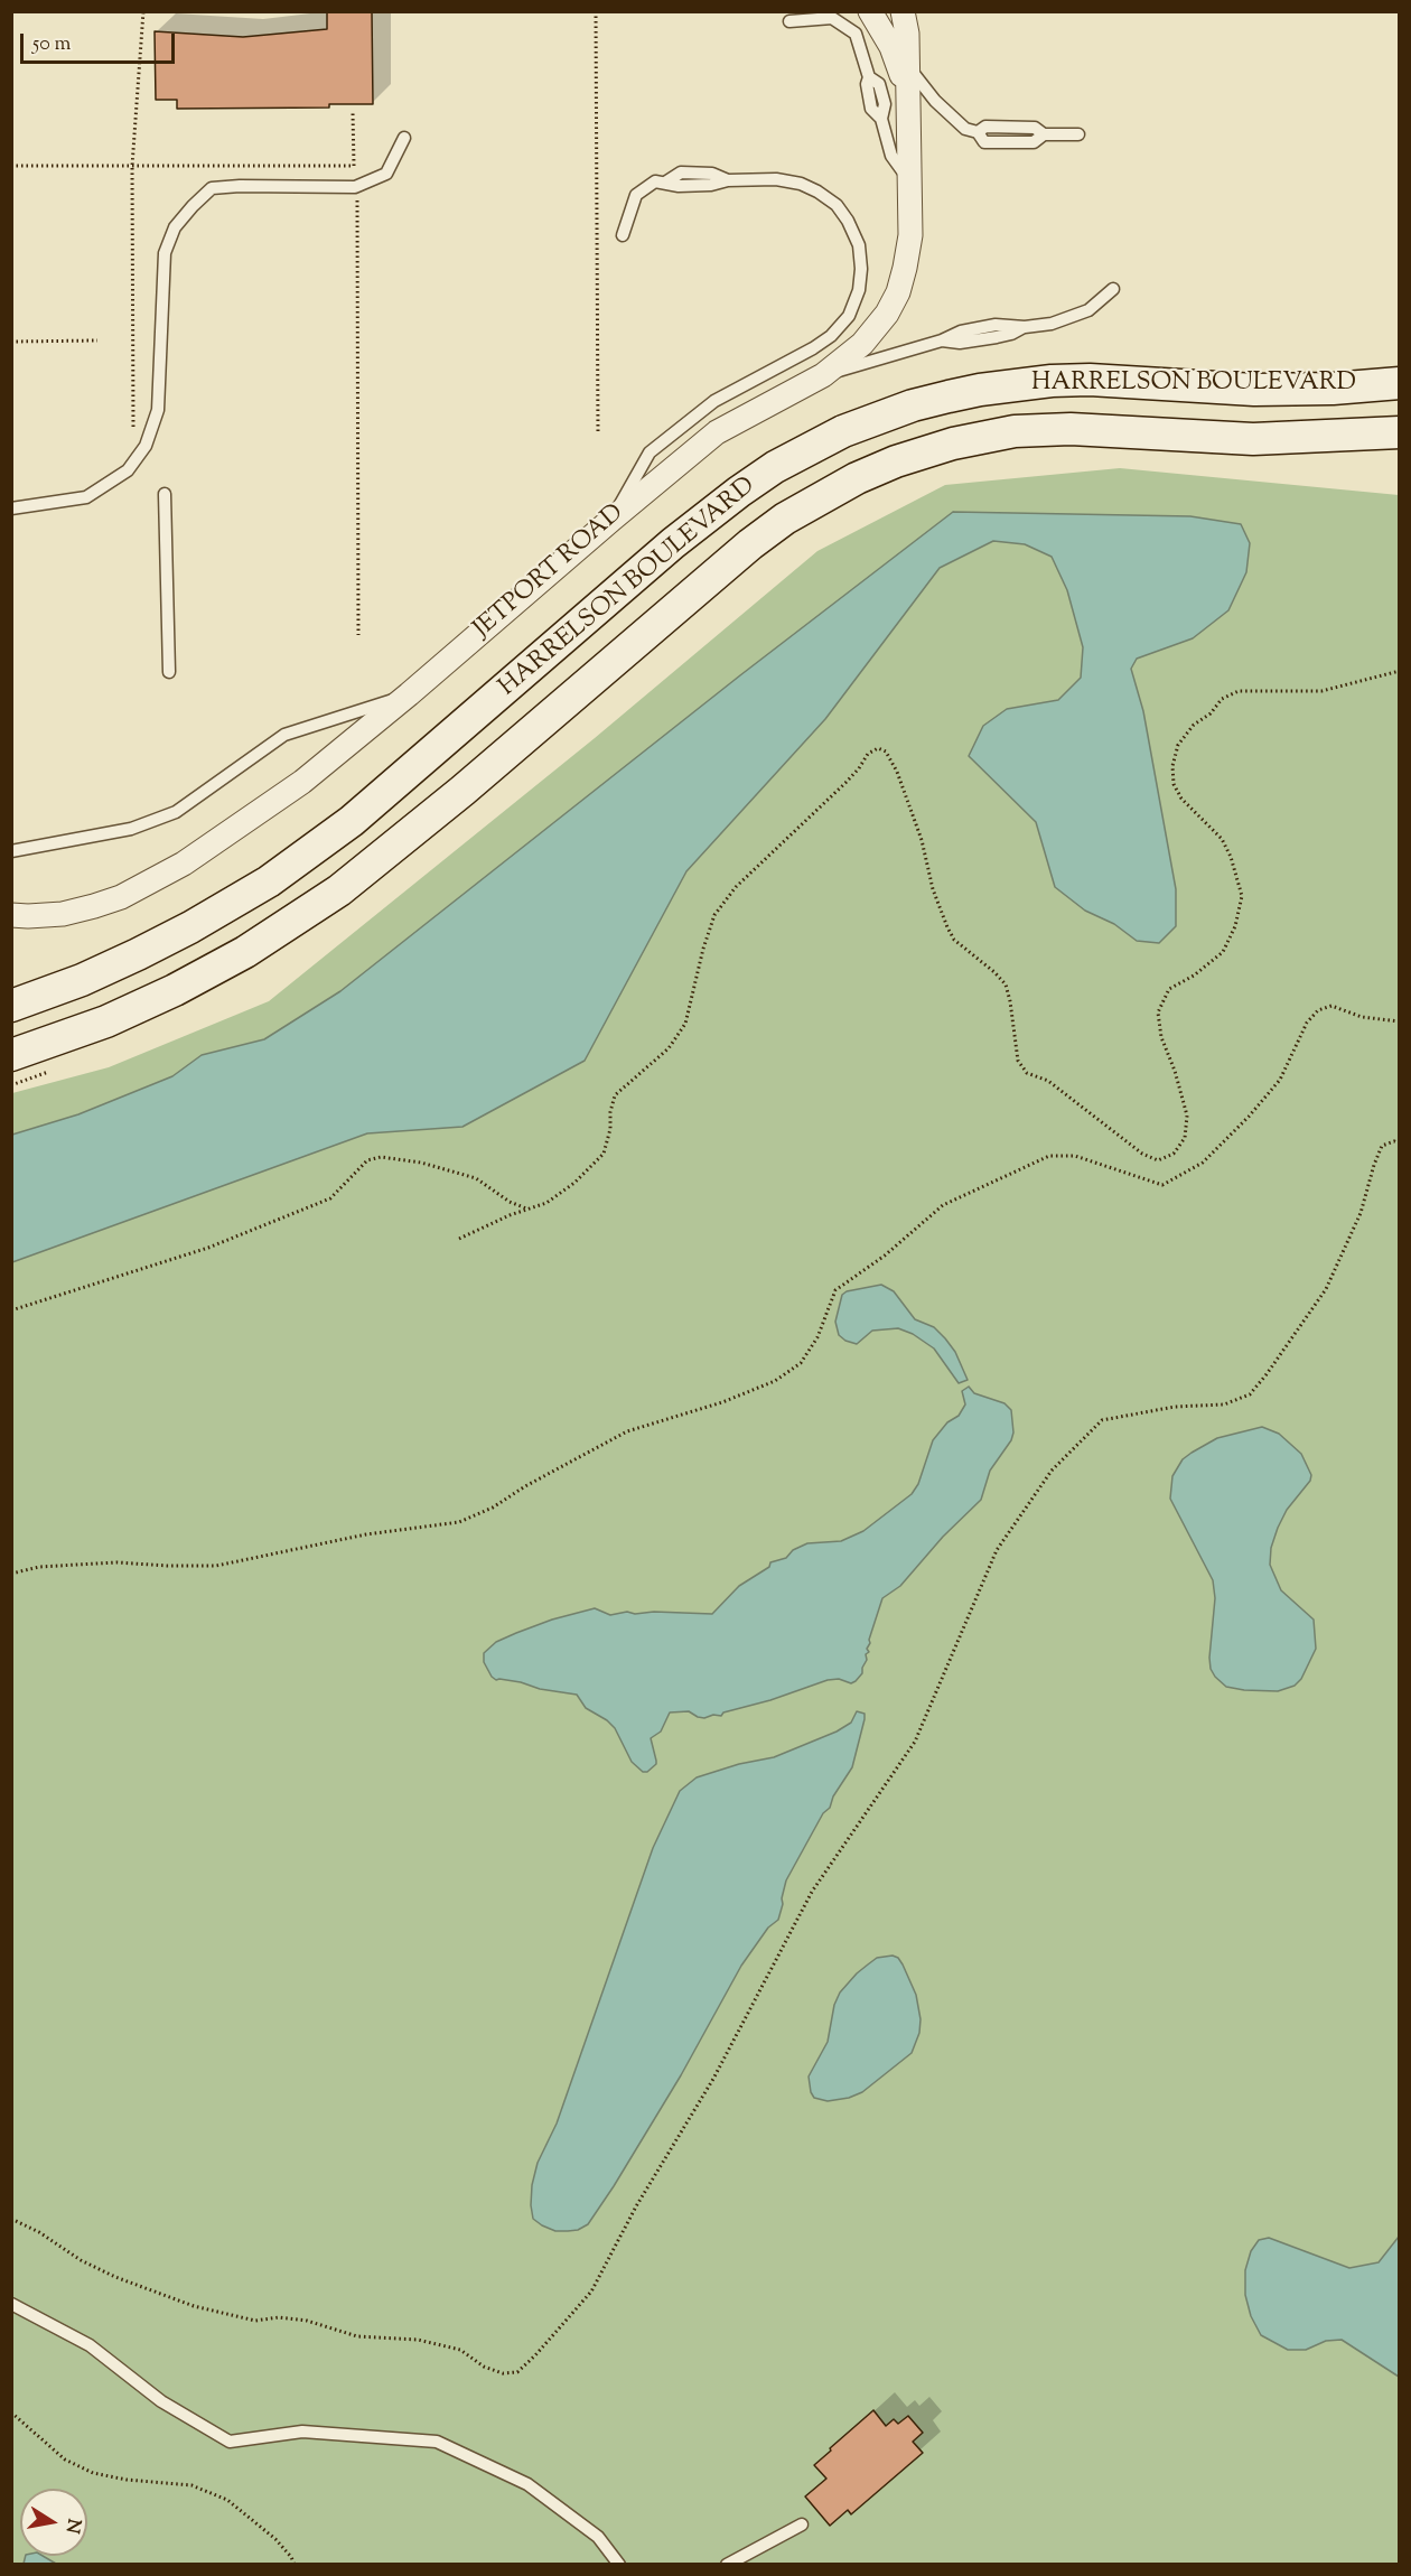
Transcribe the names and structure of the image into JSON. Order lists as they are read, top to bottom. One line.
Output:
{"streets":{"main road":["HARRELSON BOULEVARD"],"street":["JETPORT ROAD"]},"scale_bar":"50 m","north":"right"}
